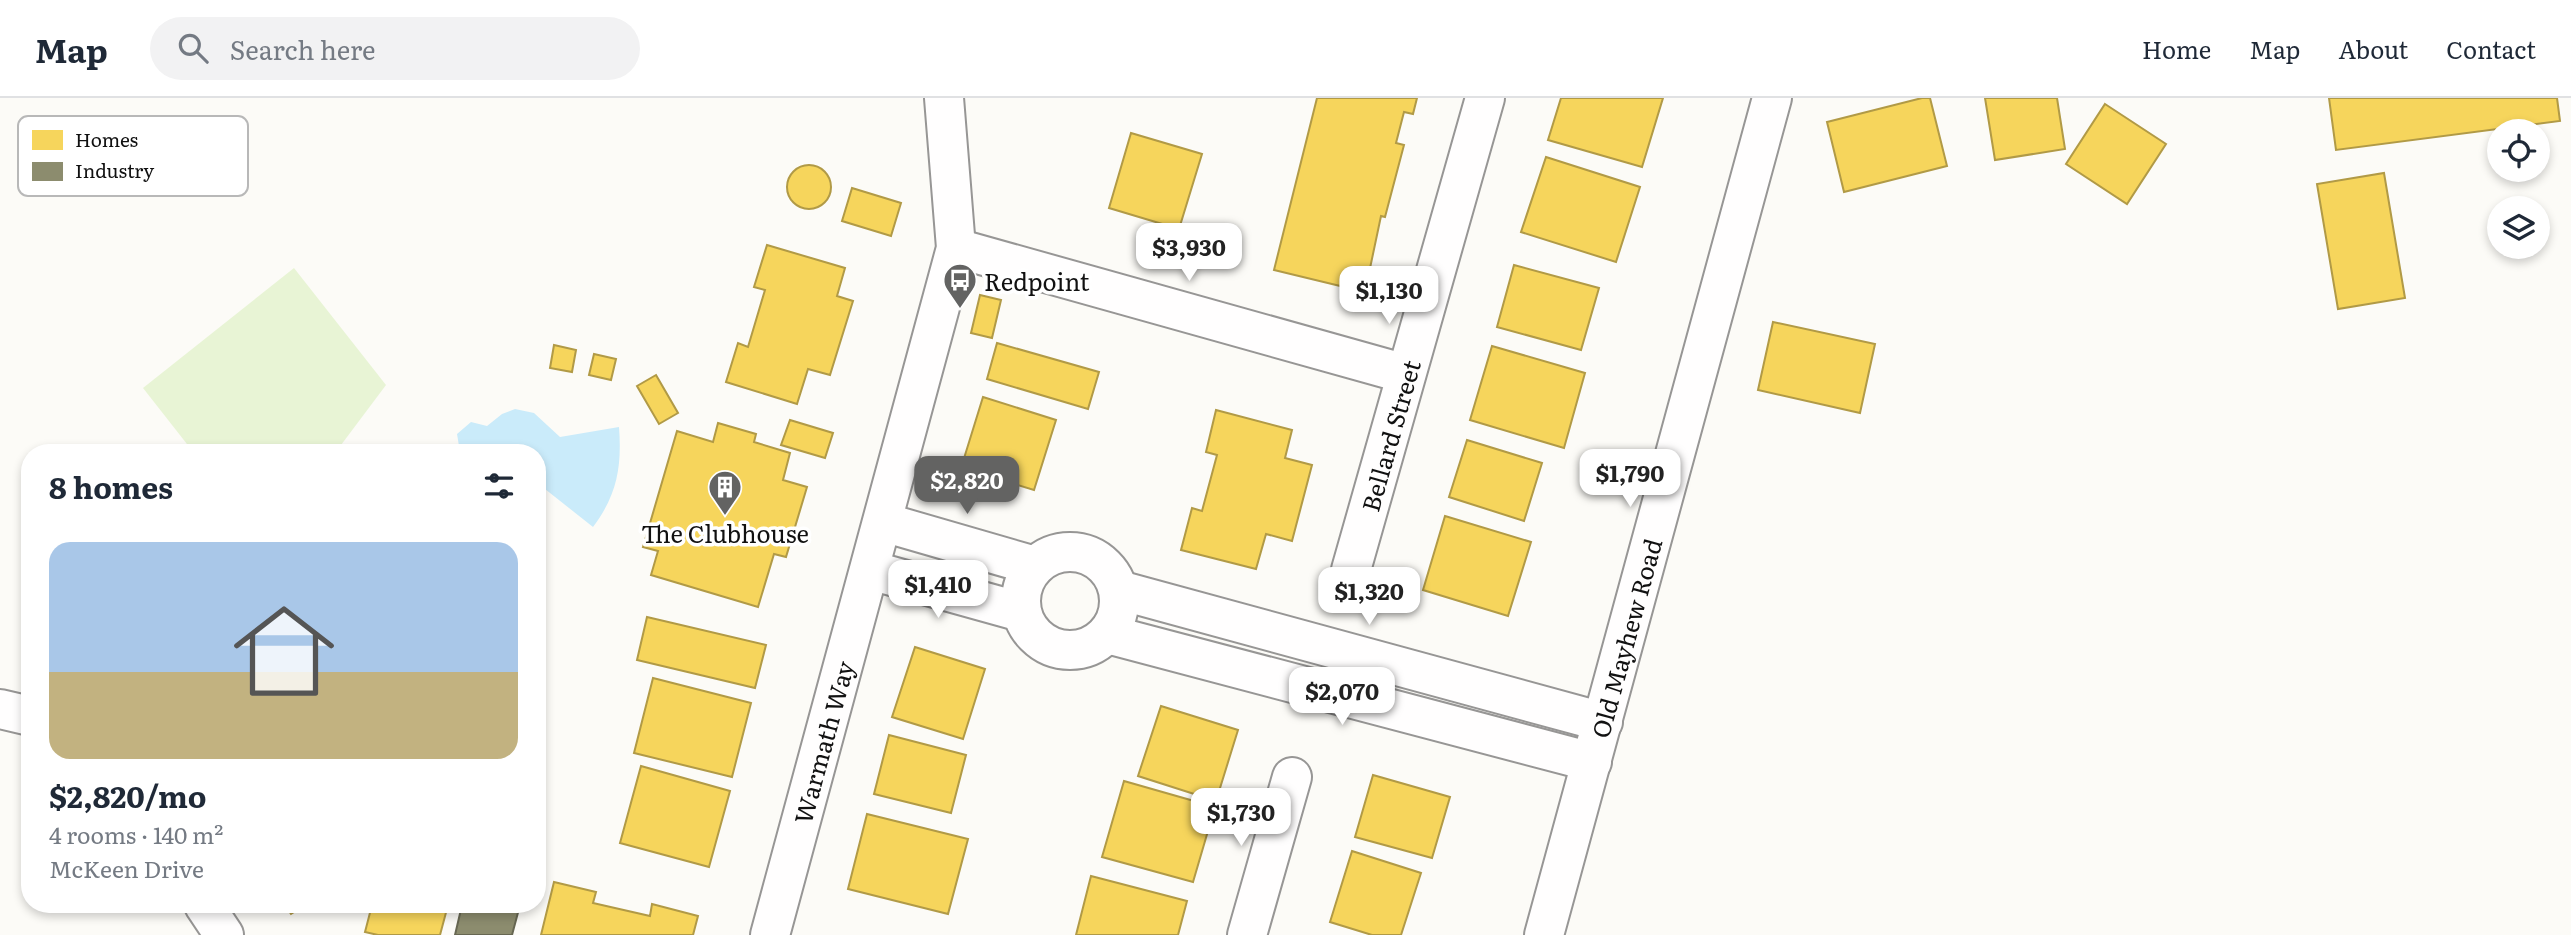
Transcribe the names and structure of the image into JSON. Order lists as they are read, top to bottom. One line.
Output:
{"streets":{"street":["Bellard Street","Old Mayhew Road","Warmath Way"]},"places":{"bus stop":["Redpoint"],"building":["The Clubhouse"]},"legend":["Homes","Industry"],"page":{"header":"Map","search":"Search here","nav":["Home","Map","About","Contact"],"price":["$3,930","$1,130","$1,790","$2,820","$1,410","$1,320","$2,070","$1,730"],"heading":"8 homes","list":[{"name":"$2,820/mo","note":"4 rooms · 140 m² · McKeen Drive"}]}}
